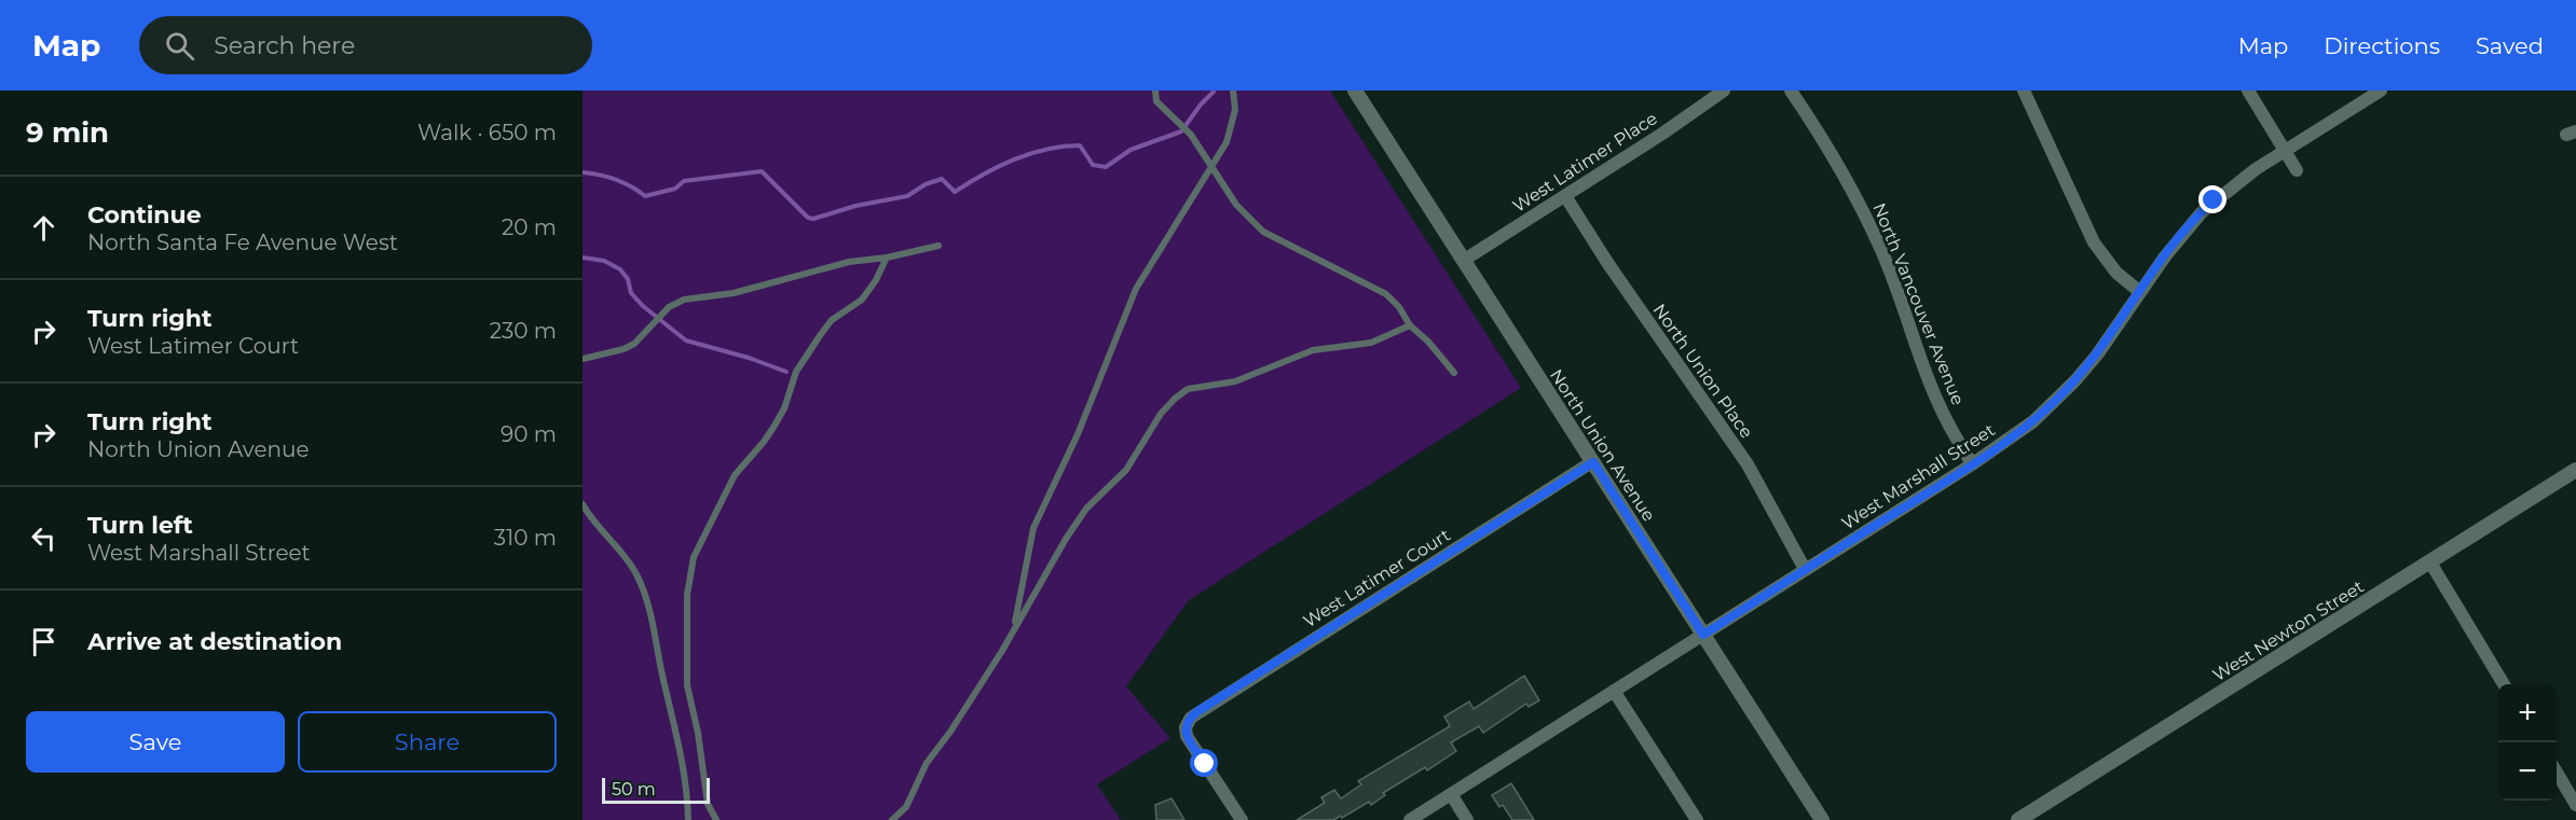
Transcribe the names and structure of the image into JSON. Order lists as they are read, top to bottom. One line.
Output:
{"streets":{"street":["West Latimer Place","North Vancouver Avenue","North Union Place","North Union Avenue","West Marshall Street","West Latimer Court","West Newton Street"]},"crossings":[["West Latimer Place","North Union Place"],["West Latimer Place","North Union Avenue"],["North Vancouver Avenue","West Marshall Street"],["North Union Place","West Marshall Street"],["North Union Avenue","West Marshall Street"],["North Union Avenue","West Latimer Court"]],"scale_bar":"50 m","page":{"header":"Map","search":"Search here","nav":["Map","Directions","Saved"],"heading":["9 min","Walk · 650 m"],"list":[["Continue","North Santa Fe Avenue West","20 m"],["Turn right","West Latimer Court","230 m"],["Turn right","North Union Avenue","90 m"],["Turn left","West Marshall Street","310 m"],"Arrive at destination"],"map_buttons":["+","−"],"buttons":["Save","Share"],"scale":"50 m"}}
